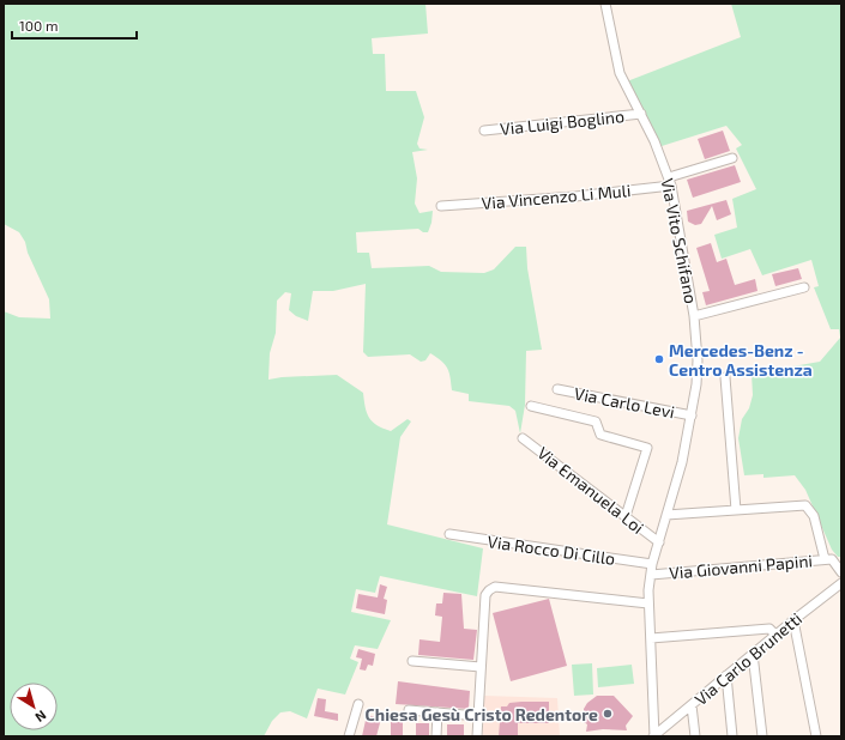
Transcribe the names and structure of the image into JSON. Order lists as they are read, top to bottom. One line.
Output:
{"streets":{"street":["Via Luigi Boglino","Via Vincenzo Li Muli","Via Vito Schifano","Via Carlo Levi","Via Emanuela Loi","Via Rocco Di Cillo","Via Giovanni Papini","Via Carlo Brunetti"]},"crossings":[["Via Luigi Boglino","Via Vito Schifano"],["Via Vincenzo Li Muli","Via Vito Schifano"],["Via Vito Schifano","Via Carlo Levi"],["Via Vito Schifano","Via Emanuela Loi"],["Via Vito Schifano","Via Rocco Di Cillo"],["Via Vito Schifano","Via Giovanni Papini"],["Via Vito Schifano","Via Carlo Brunetti"]],"places":["Mercedes-Benz - Centro Assistenza","Chiesa Gesù Cristo Redentore"],"scale_bar":"100 m","north":"bottom right"}
